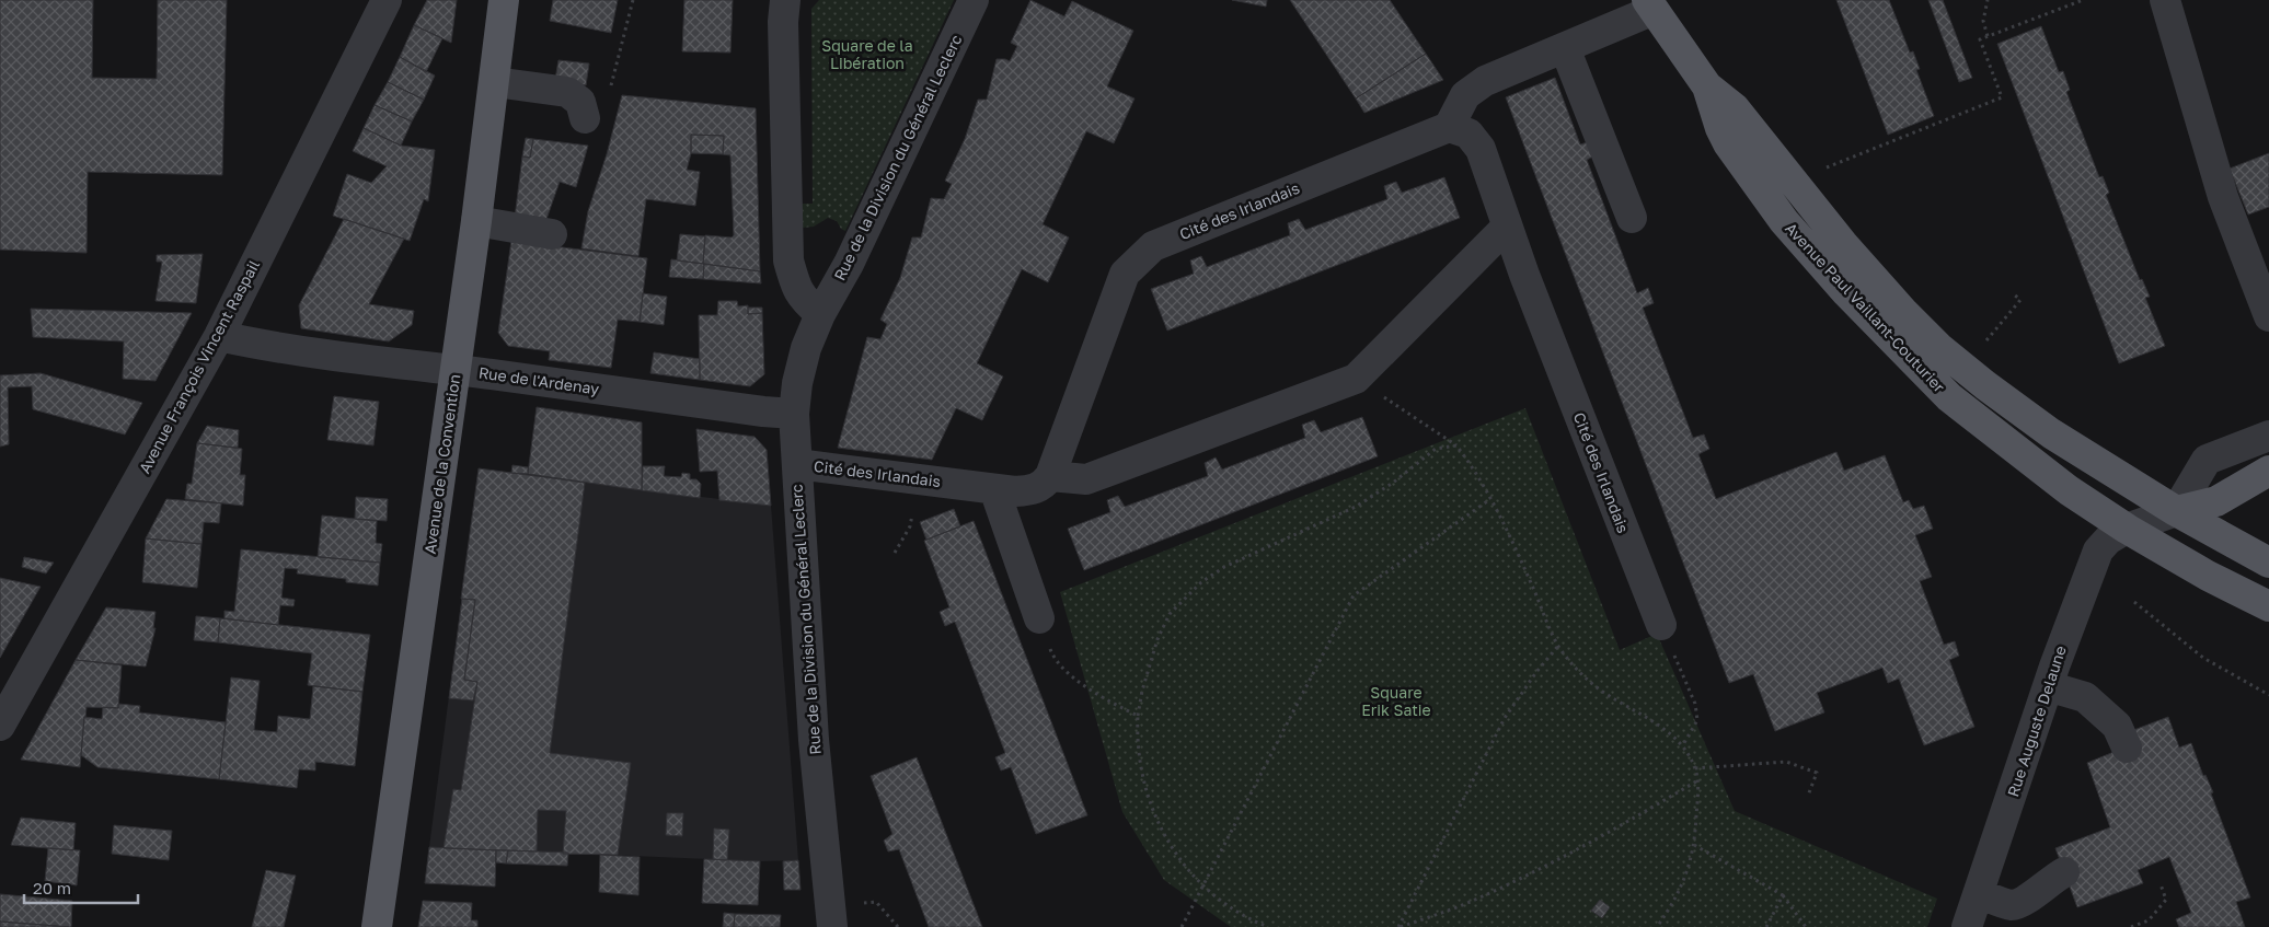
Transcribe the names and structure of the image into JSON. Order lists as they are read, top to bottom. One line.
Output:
{"streets":{"main road":["Avenue Paul Vaillant-Couturier","Avenue de la Convention"],"street":["Rue de la Division du Général Leclerc","Cité des Irlandais","Avenue François Vincent Raspail","Rue de l'Ardenay","Rue Auguste Delaune"]},"crossings":[["Rue de la Division du Général Leclerc","Cité des Irlandais"],["Rue de la Division du Général Leclerc","Rue de l'Ardenay"],["Avenue Paul Vaillant-Couturier","Rue Auguste Delaune"],["Avenue François Vincent Raspail","Rue de l'Ardenay"],["Rue de l'Ardenay","Avenue de la Convention"]],"parks":["Square de la Libération","Square Erik Satie"],"scale_bar":"20 m"}
